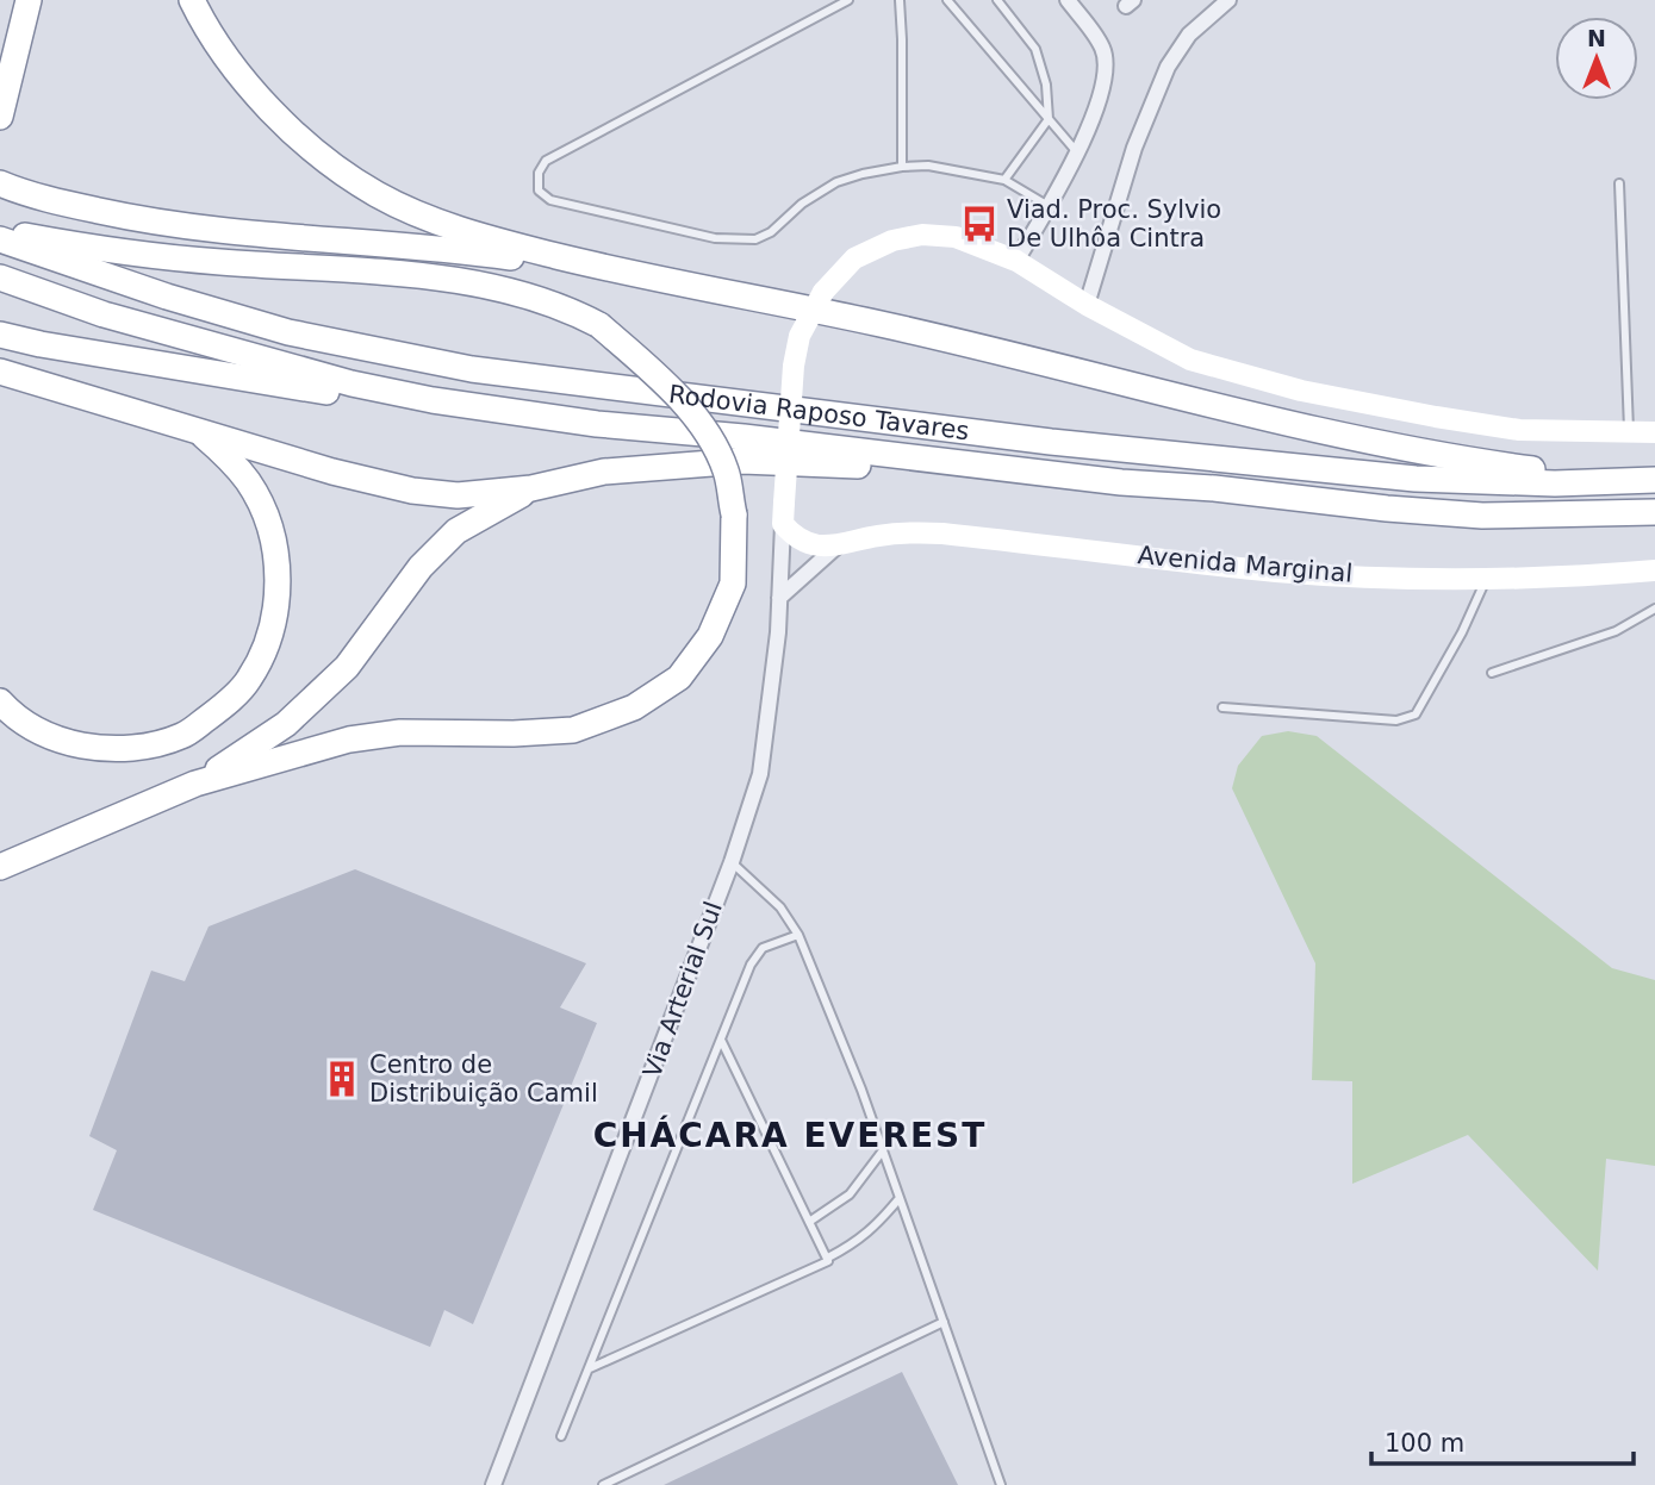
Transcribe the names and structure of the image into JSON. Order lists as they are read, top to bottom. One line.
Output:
{"streets":{"highway":["Rodovia Raposo Tavares"],"main road":["Avenida Marginal"],"street":["Via Arterial Sul"]},"crossings":[["Avenida Marginal","Via Arterial Sul"]],"districts":["CHÁCARA EVEREST"],"places":{"bus stop":["Viad. Proc. Sylvio De Ulhôa Cintra"],"building":["Centro de Distribuição Camil"]},"scale_bar":"100 m","north":"top"}
